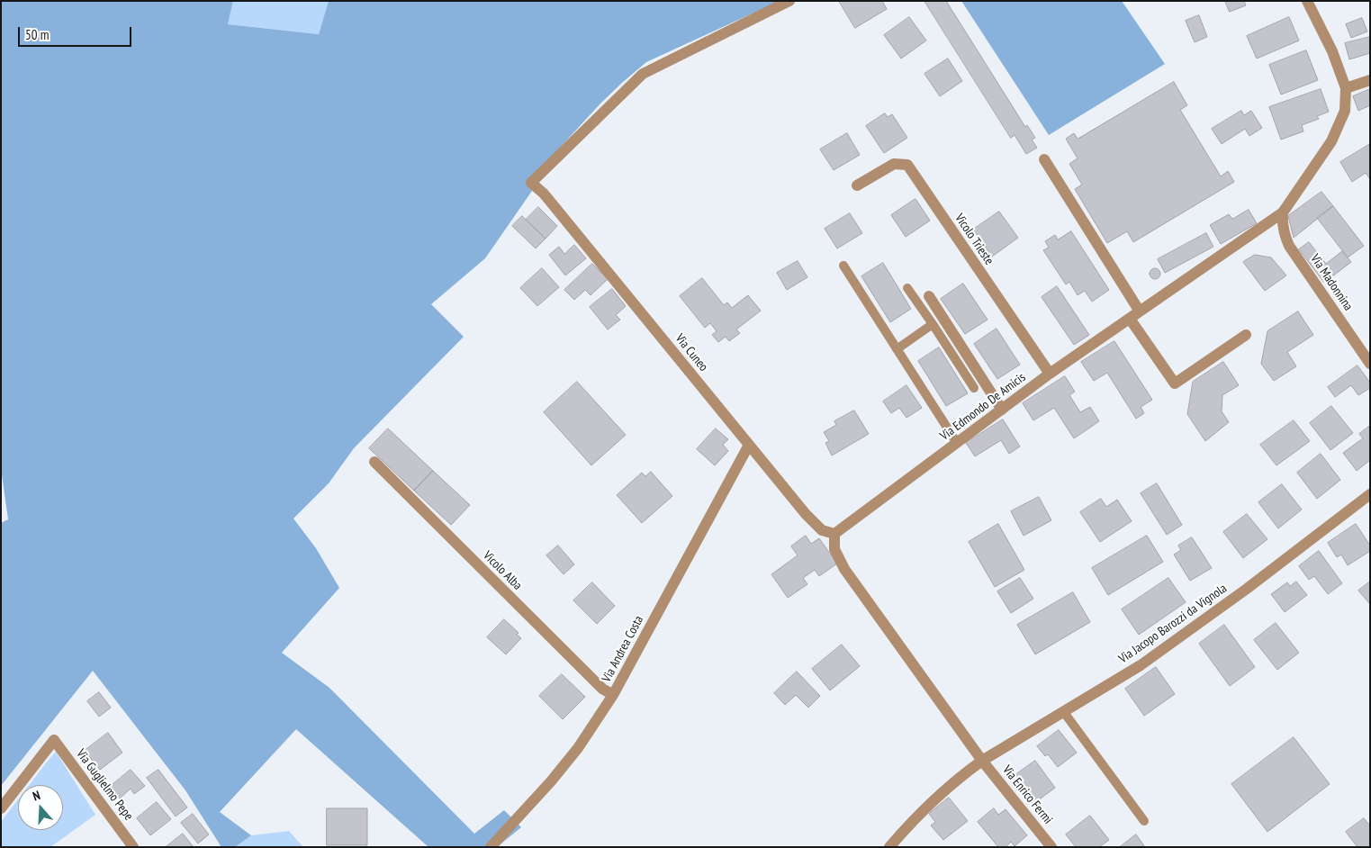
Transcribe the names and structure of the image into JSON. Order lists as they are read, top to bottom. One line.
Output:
{"streets":{"street":["Vicolo Trieste","Via Madonnina","Via Cuneo","Via Edmondo De Amicis","Vicolo Alba","Via Jacopo Barozzi da Vignola","Via Andrea Costa","Via Guglielmo Pepe","Via Enrico Fermi"]},"crossings":[["Vicolo Trieste","Via Edmondo De Amicis"],["Via Madonnina","Via Edmondo De Amicis"],["Via Cuneo","Via Edmondo De Amicis"],["Via Cuneo","Via Andrea Costa"],["Vicolo Alba","Via Andrea Costa"],["Via Jacopo Barozzi da Vignola","Via Enrico Fermi"]],"scale_bar":"50 m","north":"top"}
